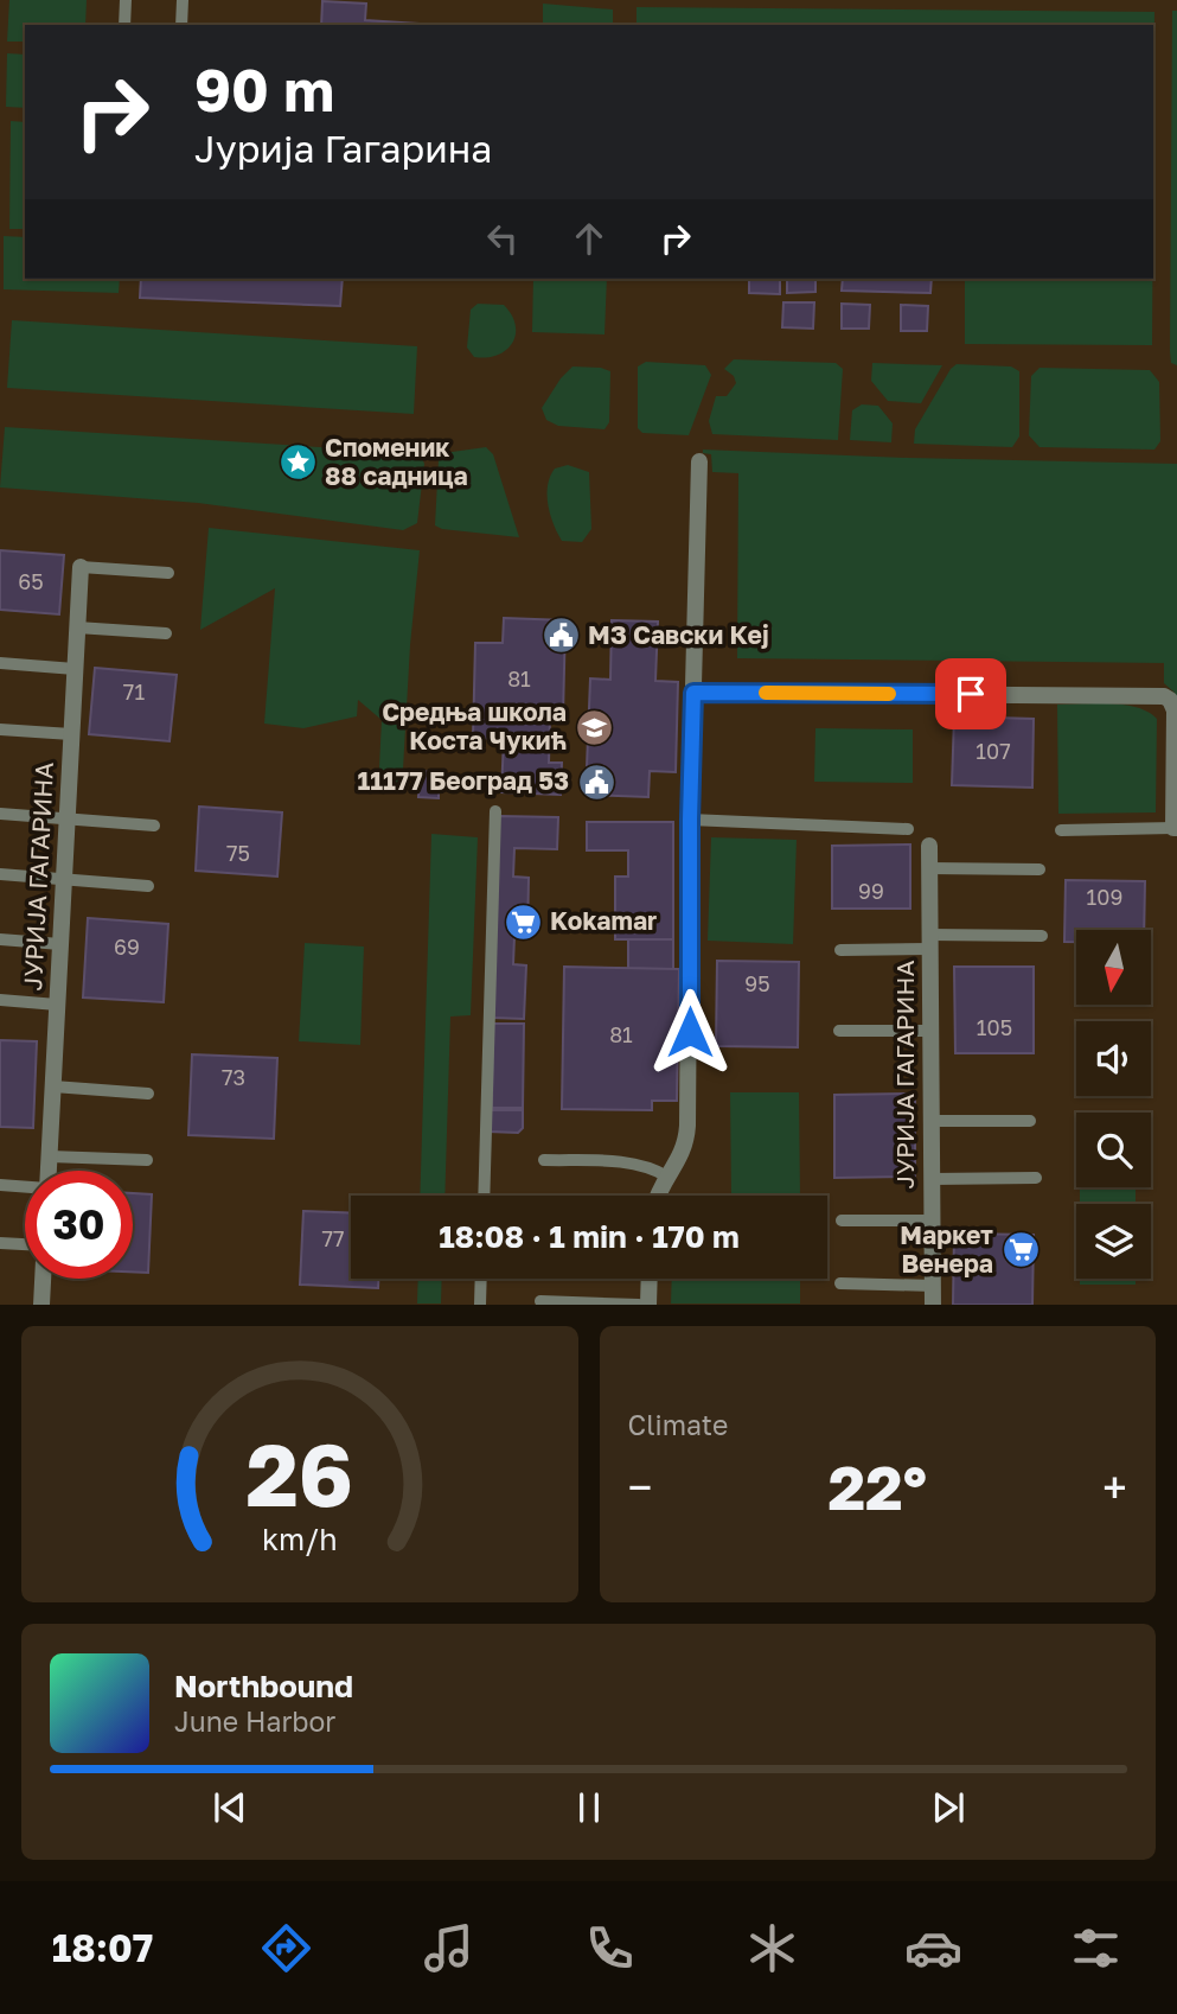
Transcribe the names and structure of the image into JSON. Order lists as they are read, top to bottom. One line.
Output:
{"streets":{"street":["ЈУРИЈА ГАГАРИНА"]},"places":{"place":["Споменик 88 садница"],"public building":["МЗ Савски Кеј","11177 Београд 53"],"school or university":["Средња школа Коста Чукић"],"supermarket":["Kokamar","Маркет Венера"]},"house_numbers":["65","81","71","107","75","99","109","69","95","105","81","73","77"],"north":"bottom","page":{"turn":["90 m","Јурија Гагарина"],"limit":"30","trip":"18:08 · 1 min · 170 m","tile":"Climate","heat":["−","22°","+"],"song":["Northbound","June Harbor"],"tabs":"18:07","gauge":["26","km/h"]}}
